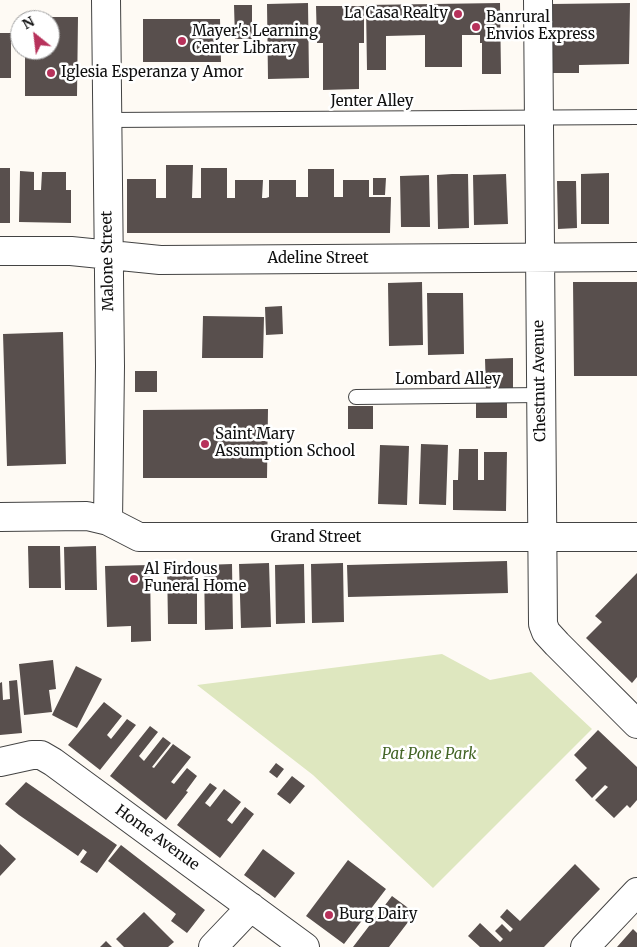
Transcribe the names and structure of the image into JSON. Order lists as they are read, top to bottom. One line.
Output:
{"streets":{"street":["Adeline Street","Malone Street","Chestnut Avenue","Grand Street","Home Avenue"],"lane":["Jenter Alley","Lombard Alley"]},"crossings":[["Jenter Alley","Malone Street"],["Jenter Alley","Chestnut Avenue"],["Adeline Street","Malone Street"],["Adeline Street","Chestnut Avenue"],["Malone Street","Grand Street"],["Lombard Alley","Chestnut Avenue"],["Chestnut Avenue","Grand Street"]],"parks":["Pat Pone Park"],"places":["La Casa Realty","Banrural Envios Express","Mayer's Learning Center Library","Iglesia Esperanza y Amor","Saint Mary Assumption School","Al Firdous Funeral Home","Burg Dairy"],"north":"top left"}
